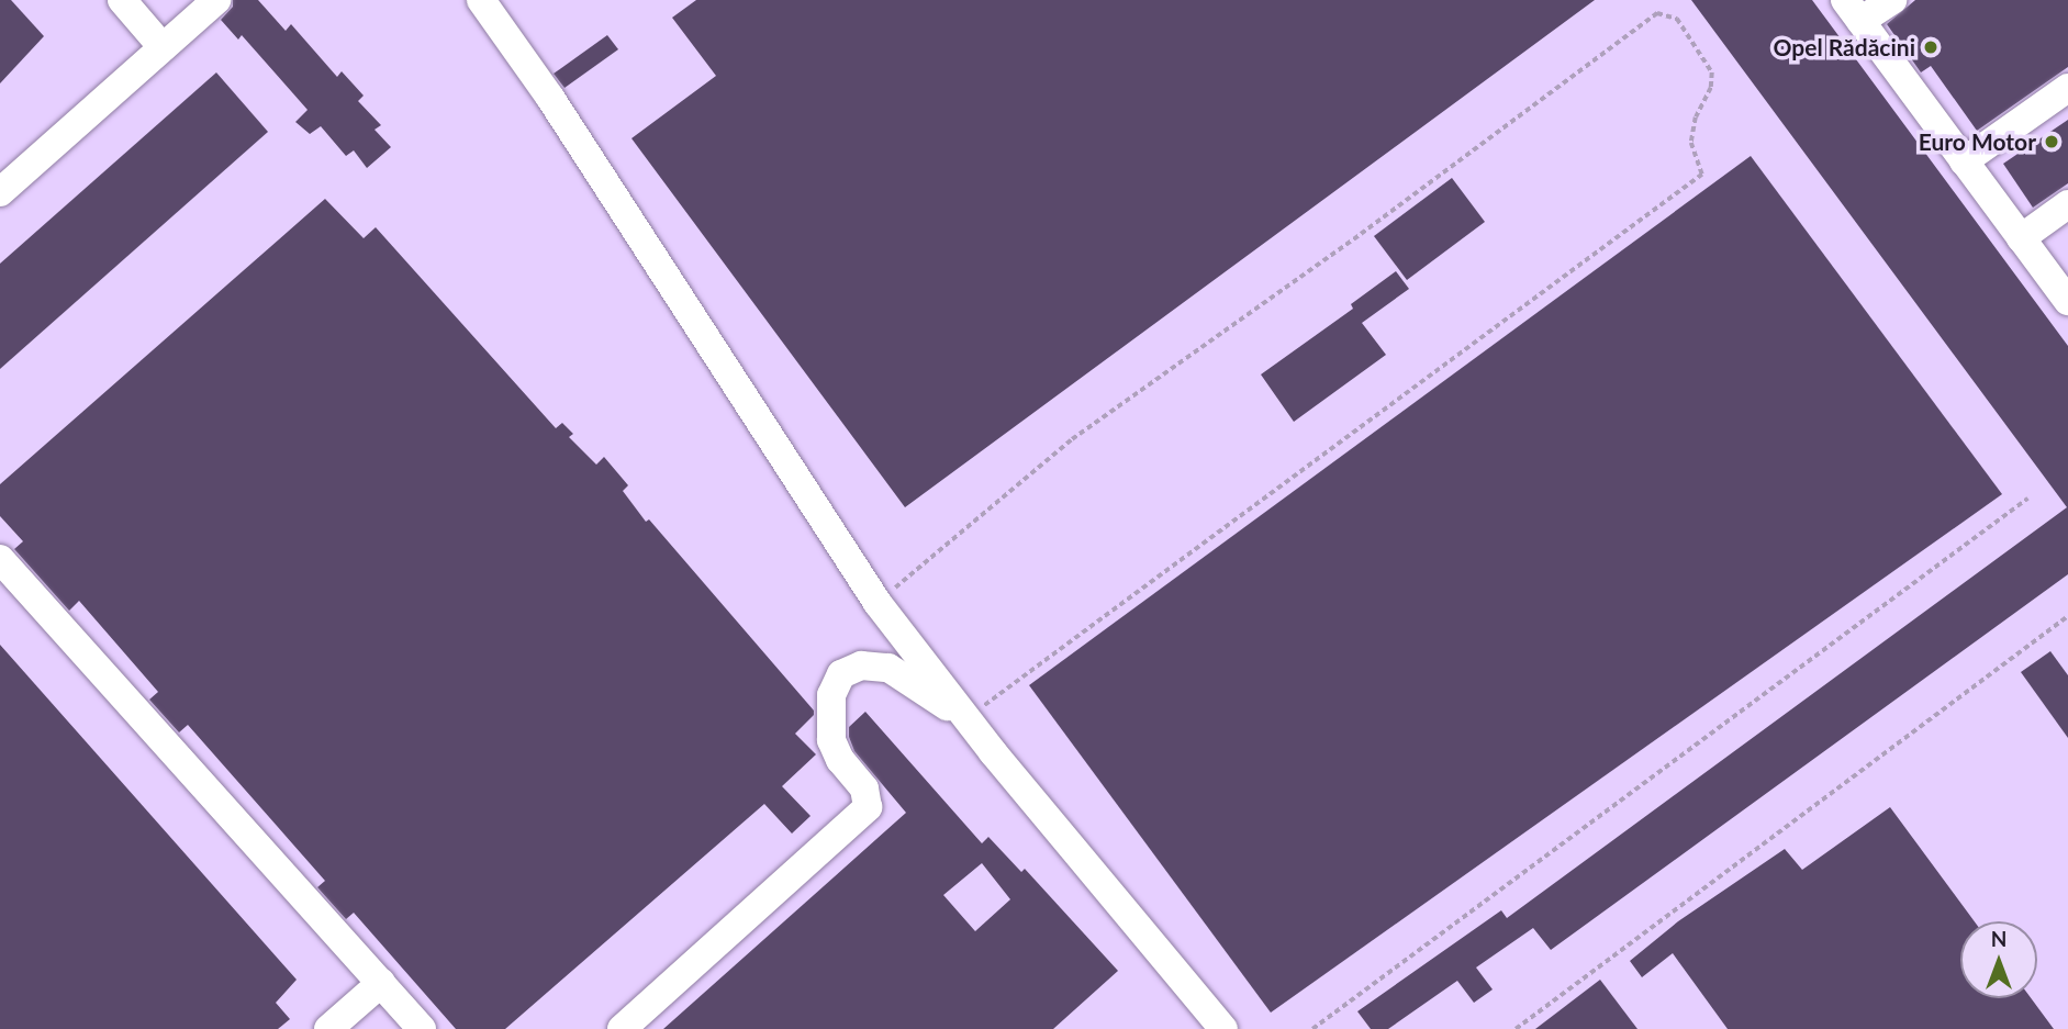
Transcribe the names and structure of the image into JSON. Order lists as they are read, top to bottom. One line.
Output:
{"places":["Opel Rădăcini","Euro Motor"],"north":"top"}
